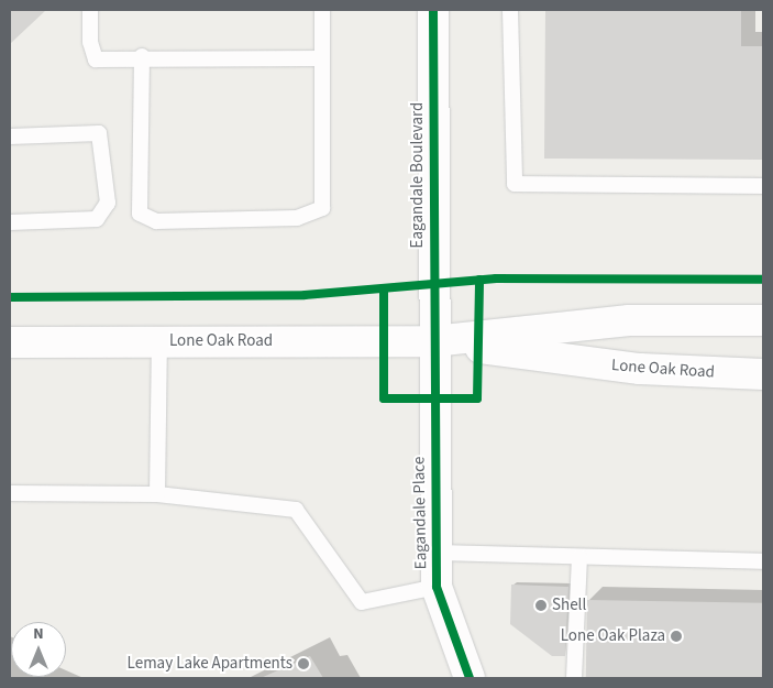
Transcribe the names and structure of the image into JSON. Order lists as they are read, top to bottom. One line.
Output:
{"streets":{"main road":["Eagandale Boulevard","Lone Oak Road","Eagandale Place"]},"crossings":[["Eagandale Boulevard","Lone Oak Road"],["Eagandale Boulevard","Eagandale Place"],["Lone Oak Road","Eagandale Place"]],"places":["Shell","Lone Oak Plaza","Lemay Lake Apartments"],"north":"top"}
